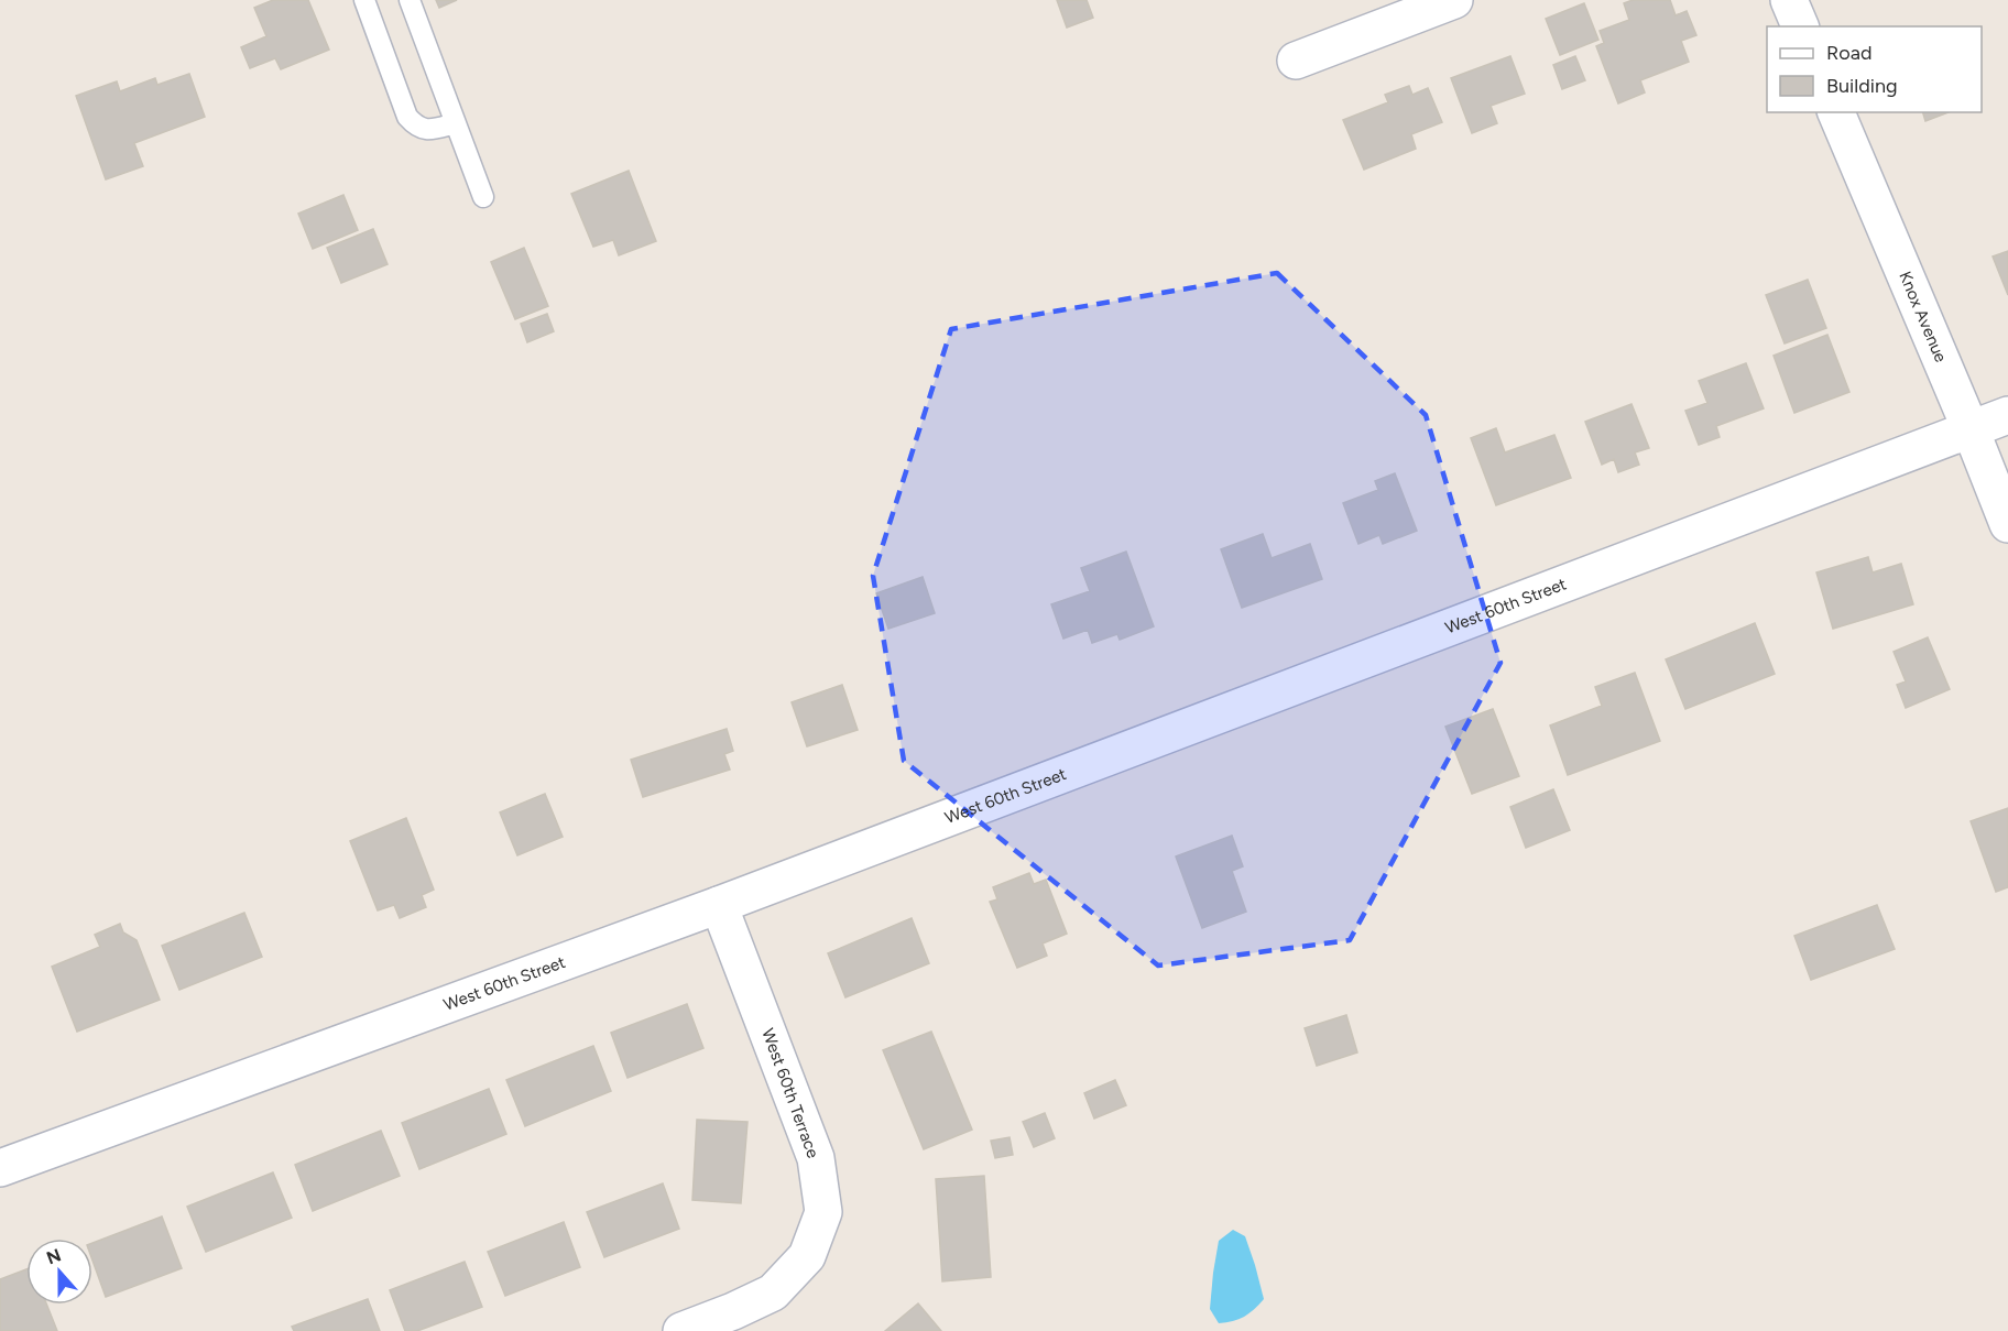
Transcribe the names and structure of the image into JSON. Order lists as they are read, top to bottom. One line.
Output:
{"streets":{"street":["Knox Avenue","West 60th Street","West 60th Terrace"]},"crossings":[["Knox Avenue","West 60th Street"],["West 60th Street","West 60th Terrace"]],"legend":["Road","Building"],"north":"top"}
